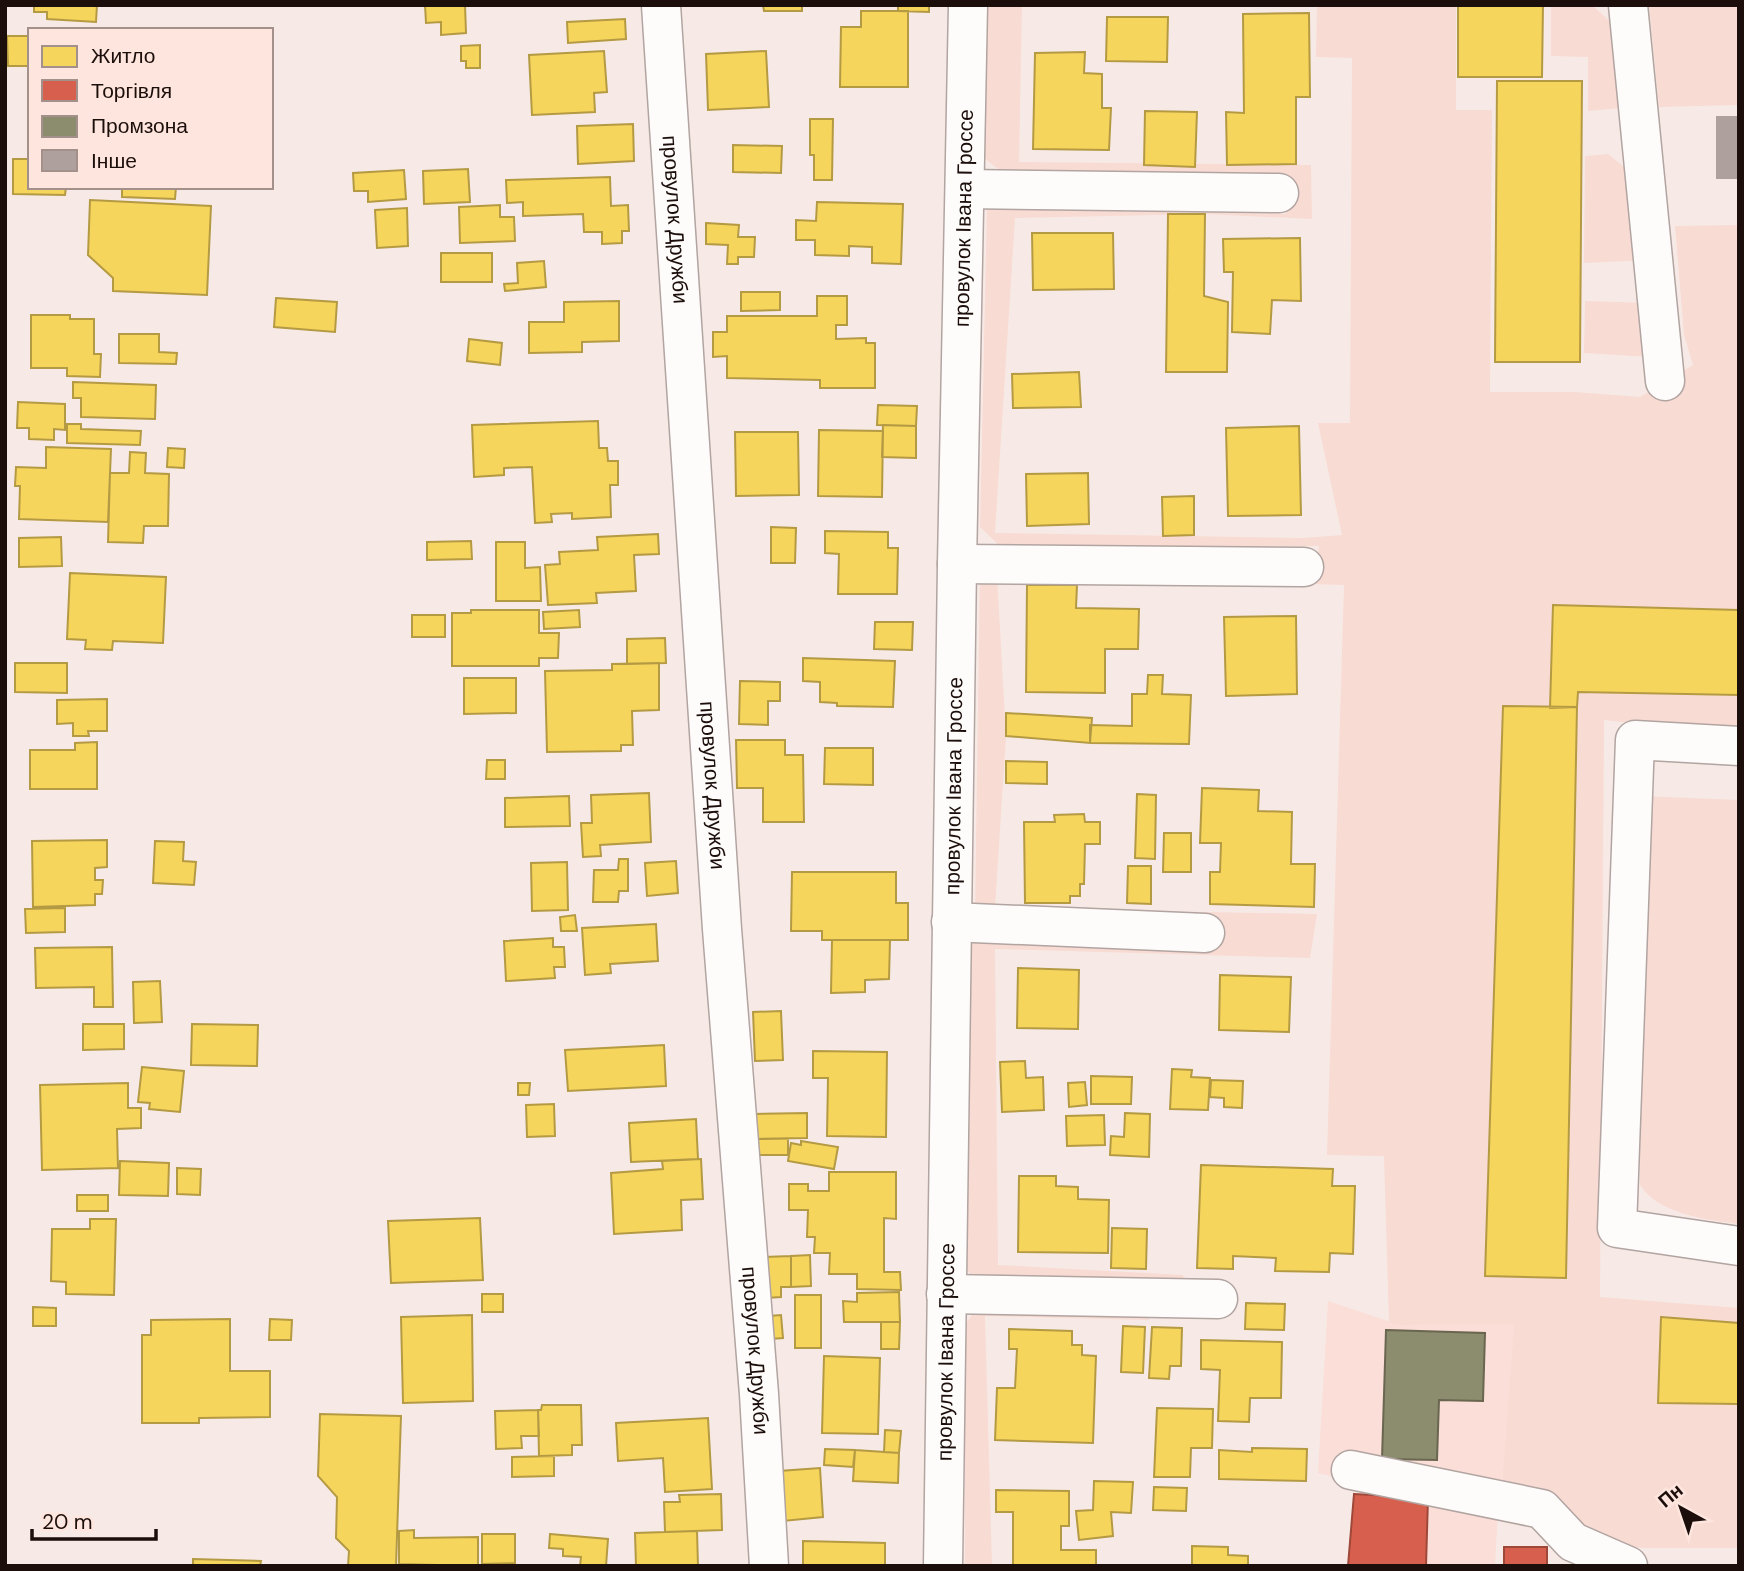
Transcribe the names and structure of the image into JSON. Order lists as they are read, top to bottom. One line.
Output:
{"streets":{"street":["провулок Івана Гроссе","провулок Дружби"]},"legend":["Житло","Торгівля","Промзона","Інше"],"scale_bar":"20 m","north":"top left"}
